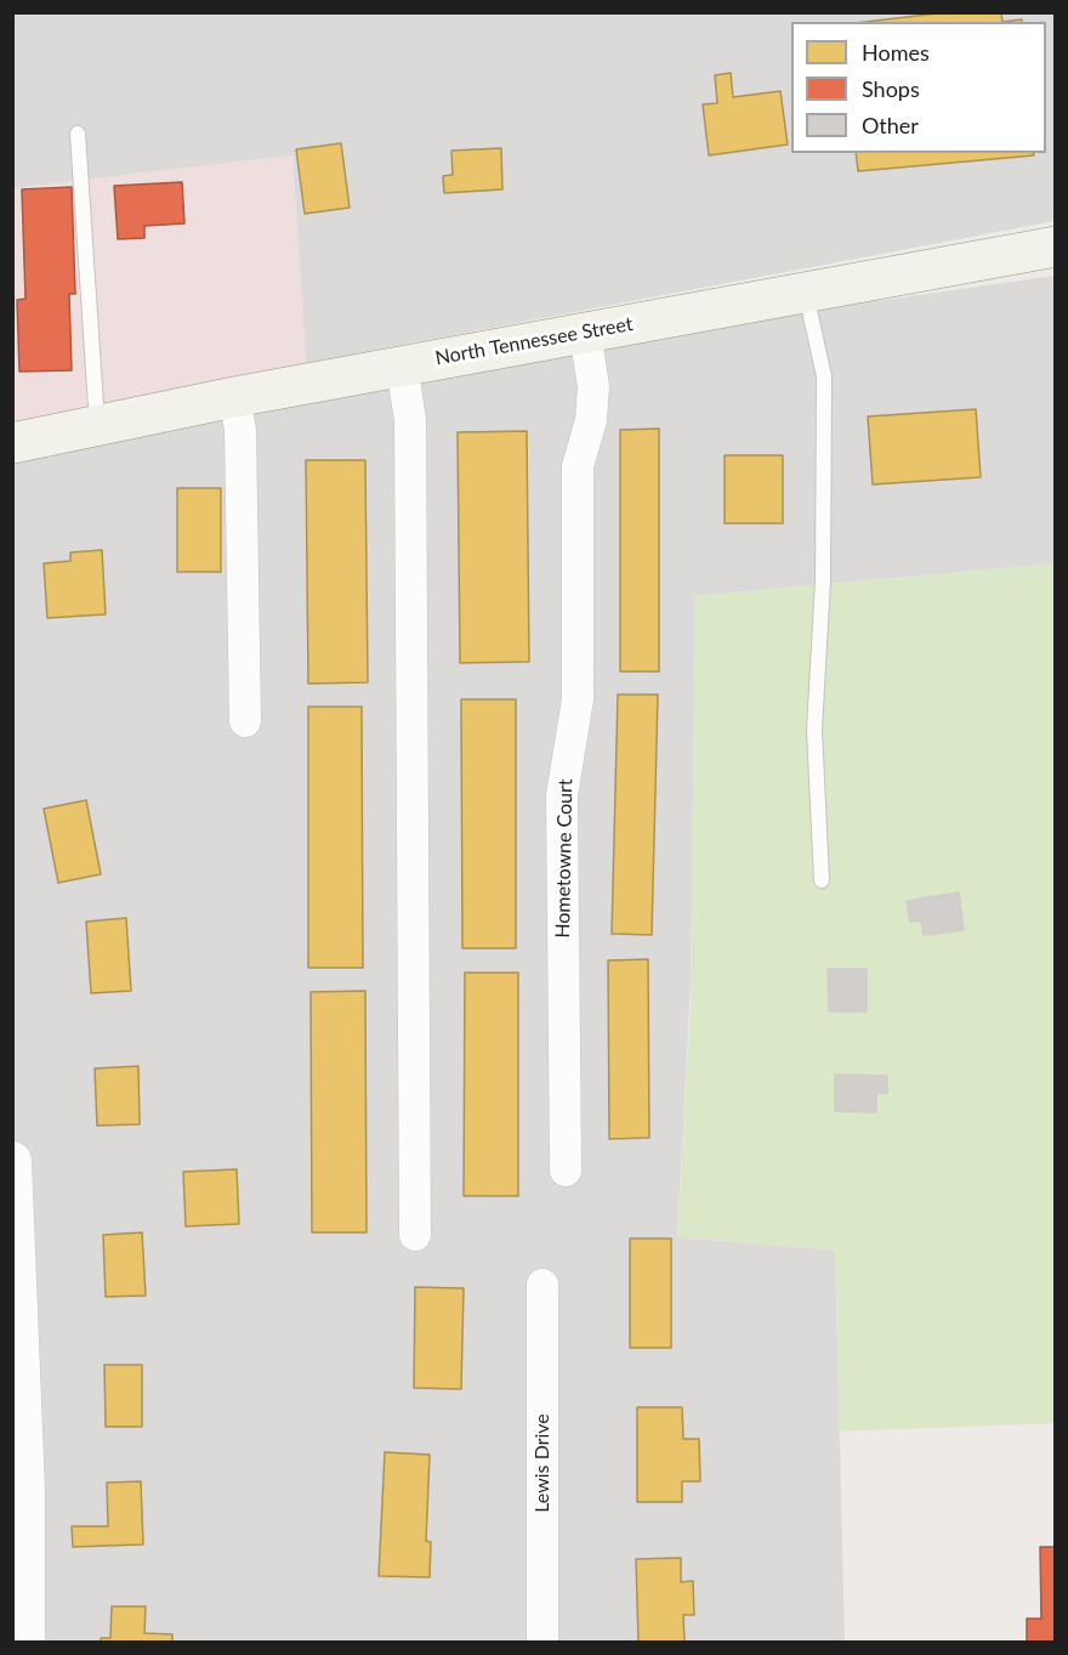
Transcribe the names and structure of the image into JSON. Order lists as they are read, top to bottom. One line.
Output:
{"streets":{"main road":["North Tennessee Street"],"street":["Hometowne Court","Lewis Drive"]},"crossings":[["North Tennessee Street","Hometowne Court"]],"legend":["Homes","Shops","Other"]}
